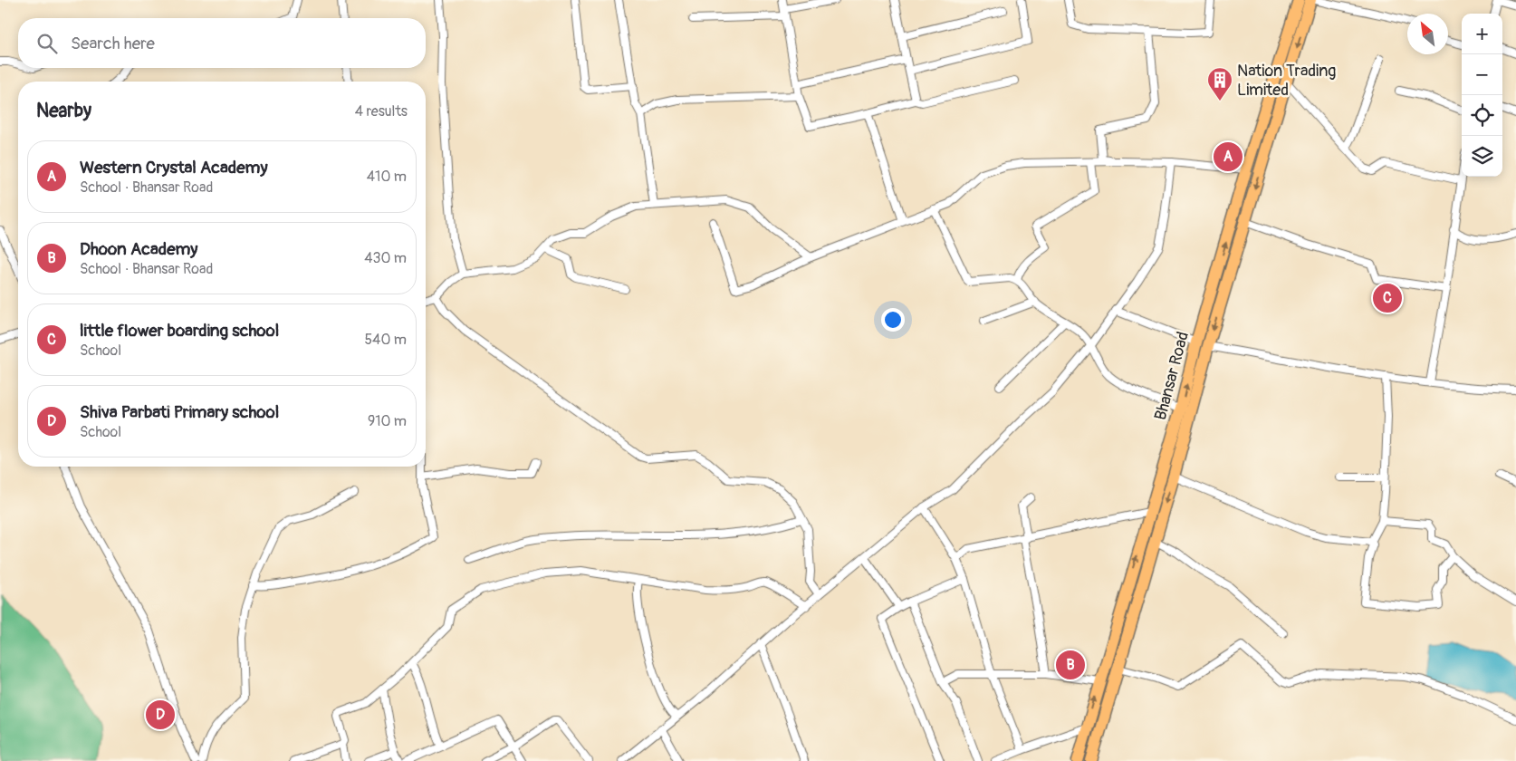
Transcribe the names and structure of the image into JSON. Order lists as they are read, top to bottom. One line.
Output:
{"streets":{"highway":["Bhansar Road"]},"places":{"building":["Nation Trading Limited"]},"north":"top left","page":{"map_buttons":["+","−"],"search":"Search here","heading":["Nearby","4 results"],"pins":["A","C","B","D"],"list":[{"mark":"A","name":"Western Crystal Academy","note":"School · Bhansar Road","value":"410 m"},{"mark":"B","name":"Dhoon Academy","note":"School · Bhansar Road","value":"430 m"},{"mark":"C","name":"little flower boarding school","note":"School","value":"540 m"},{"mark":"D","name":"Shiva Parbati Primary school","note":"School","value":"910 m"}]}}
